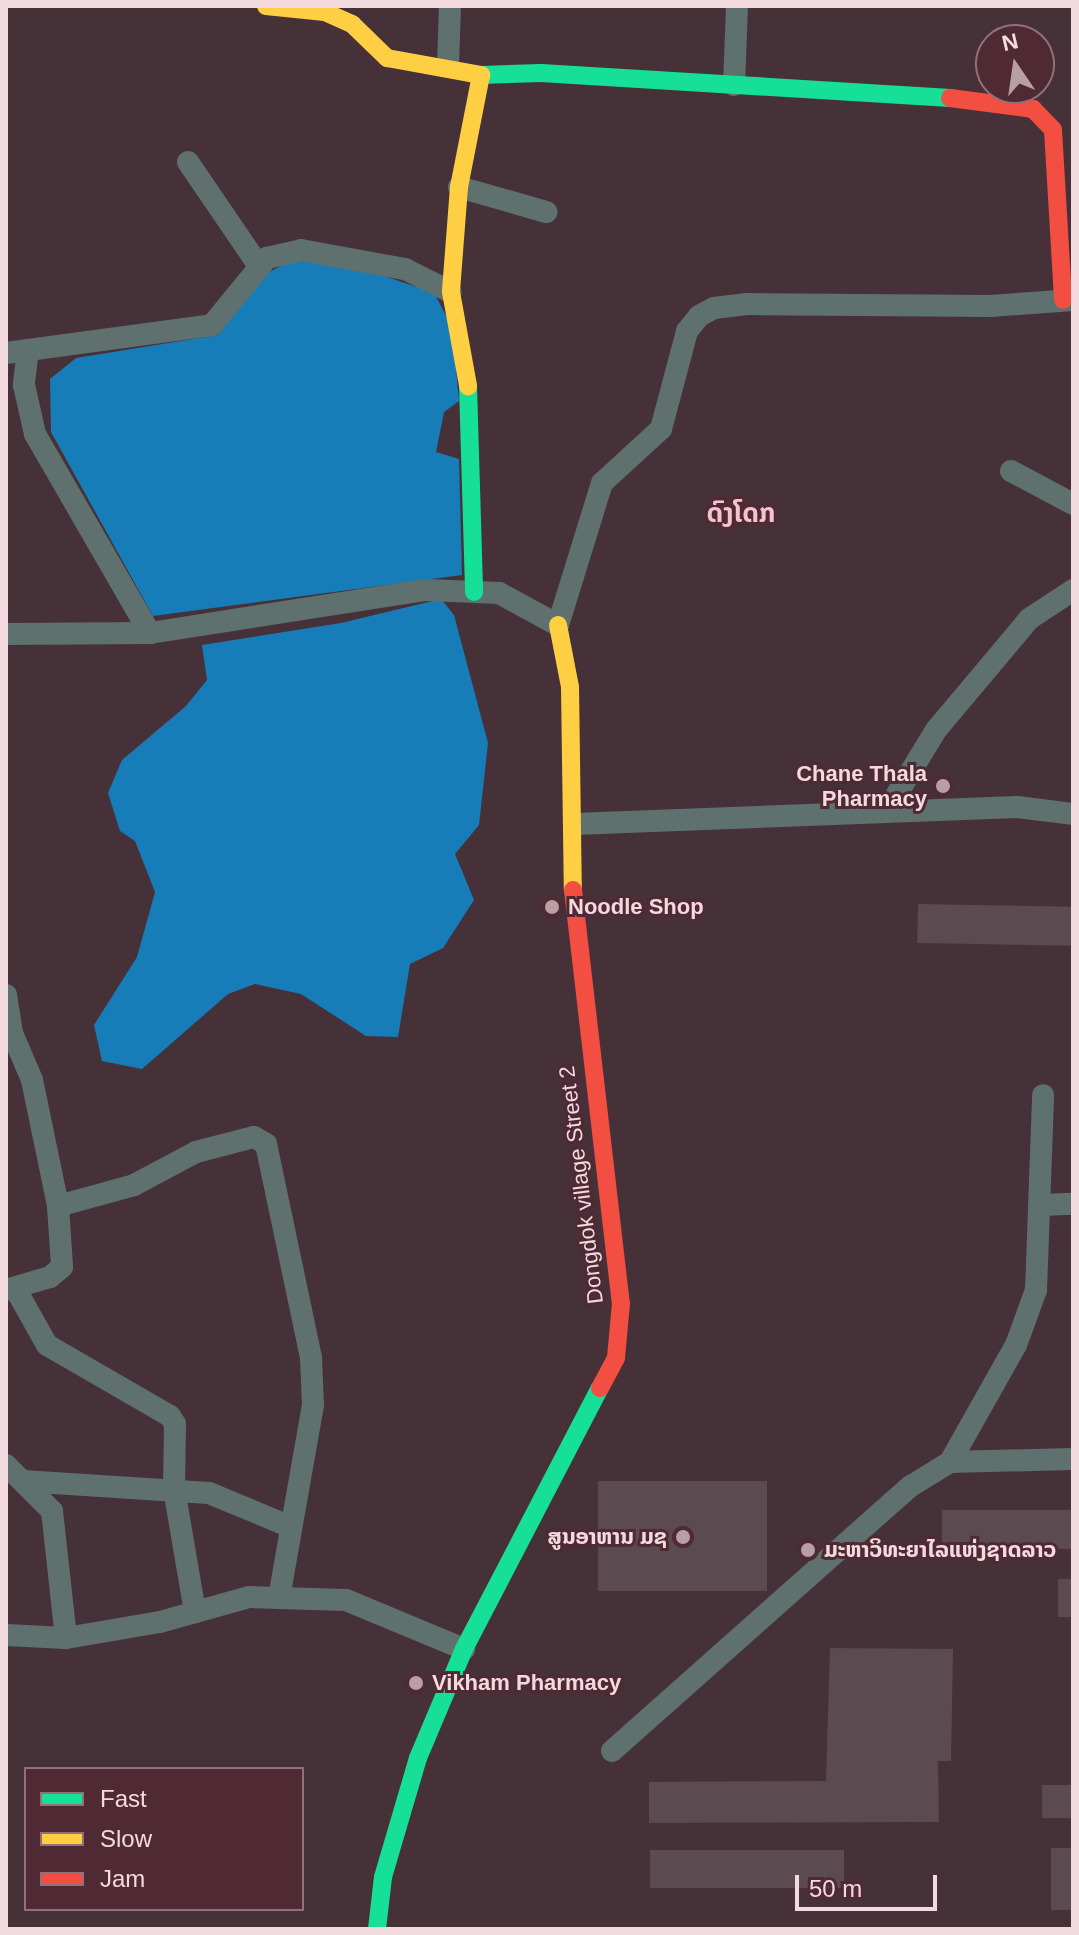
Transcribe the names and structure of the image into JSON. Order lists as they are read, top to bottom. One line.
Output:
{"streets":{"street":["Dongdok village Street 2"]},"districts":["ດົງໂດກ"],"places":["Chane Thala Pharmacy","Noodle Shop","ສູນອາຫານ ມຊ","ມະຫາວິທະຍາໄລແຫ່ງຊາດລາວ","Vikham Pharmacy"],"legend":["Fast","Slow","Jam"],"scale_bar":"50 m","north":"top"}
